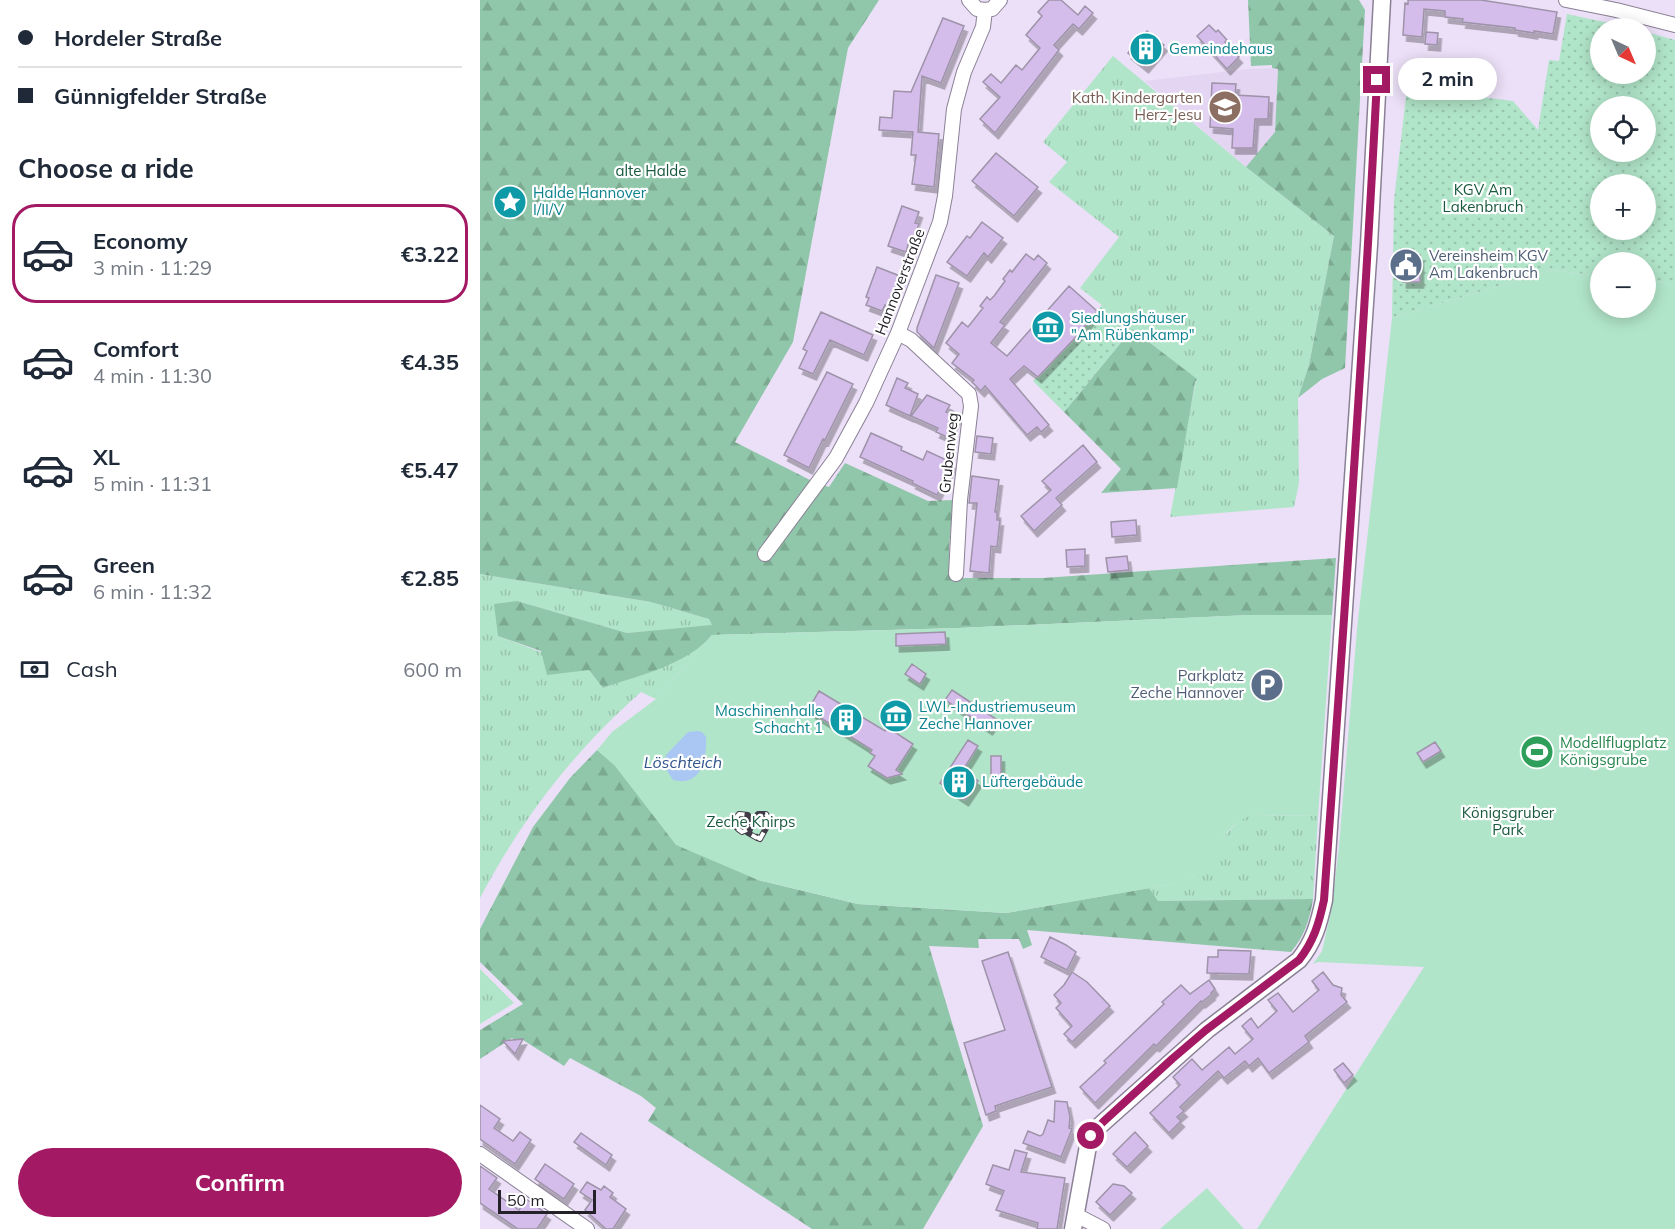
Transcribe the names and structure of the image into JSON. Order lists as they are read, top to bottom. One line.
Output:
{"streets":{"street":["Hannoverstraße","Grubenweg"]},"crossings":[["Hannoverstraße","Grubenweg"]],"water":["Löschteich"],"parks":["alte Halde","KGV Am Lakenbruch","Königsgruber Park","Zeche Knirps"],"places":{"building":["Gemeindehaus","Maschinenhalle Schacht 1","Lüftergebäude"],"school or university":["Kath. Kindergarten Herz-Jesu"],"place":["Halde Hannover I/II/V"],"public building":["Vereinsheim KGV Am Lakenbruch"],"museum":["Siedlungshäuser \"Am Rübenkamp\"","LWL-Industriemuseum Zeche Hannover"],"parking":["Parkplatz Zeche Hannover"],"sports":["Modellflugplatz Königsgrube"]},"scale_bar":"50 m","north":"bottom right","page":{"banner":["Hordeler Straße","Günnigfelder Straße"],"map_buttons":["+","−"],"bubble":"2 min","heading":"Choose a ride","list":[{"name":"Economy","note":"3 min · 11:29","value":"€3.22"},{"name":"Comfort","note":"4 min · 11:30","value":"€4.35"},{"name":"XL","note":"5 min · 11:31","value":"€5.47"},{"name":"Green","note":"6 min · 11:32","value":"€2.85"}],"pay":["Cash","600 m"],"buttons":"Confirm","scale":"50 m"}}
